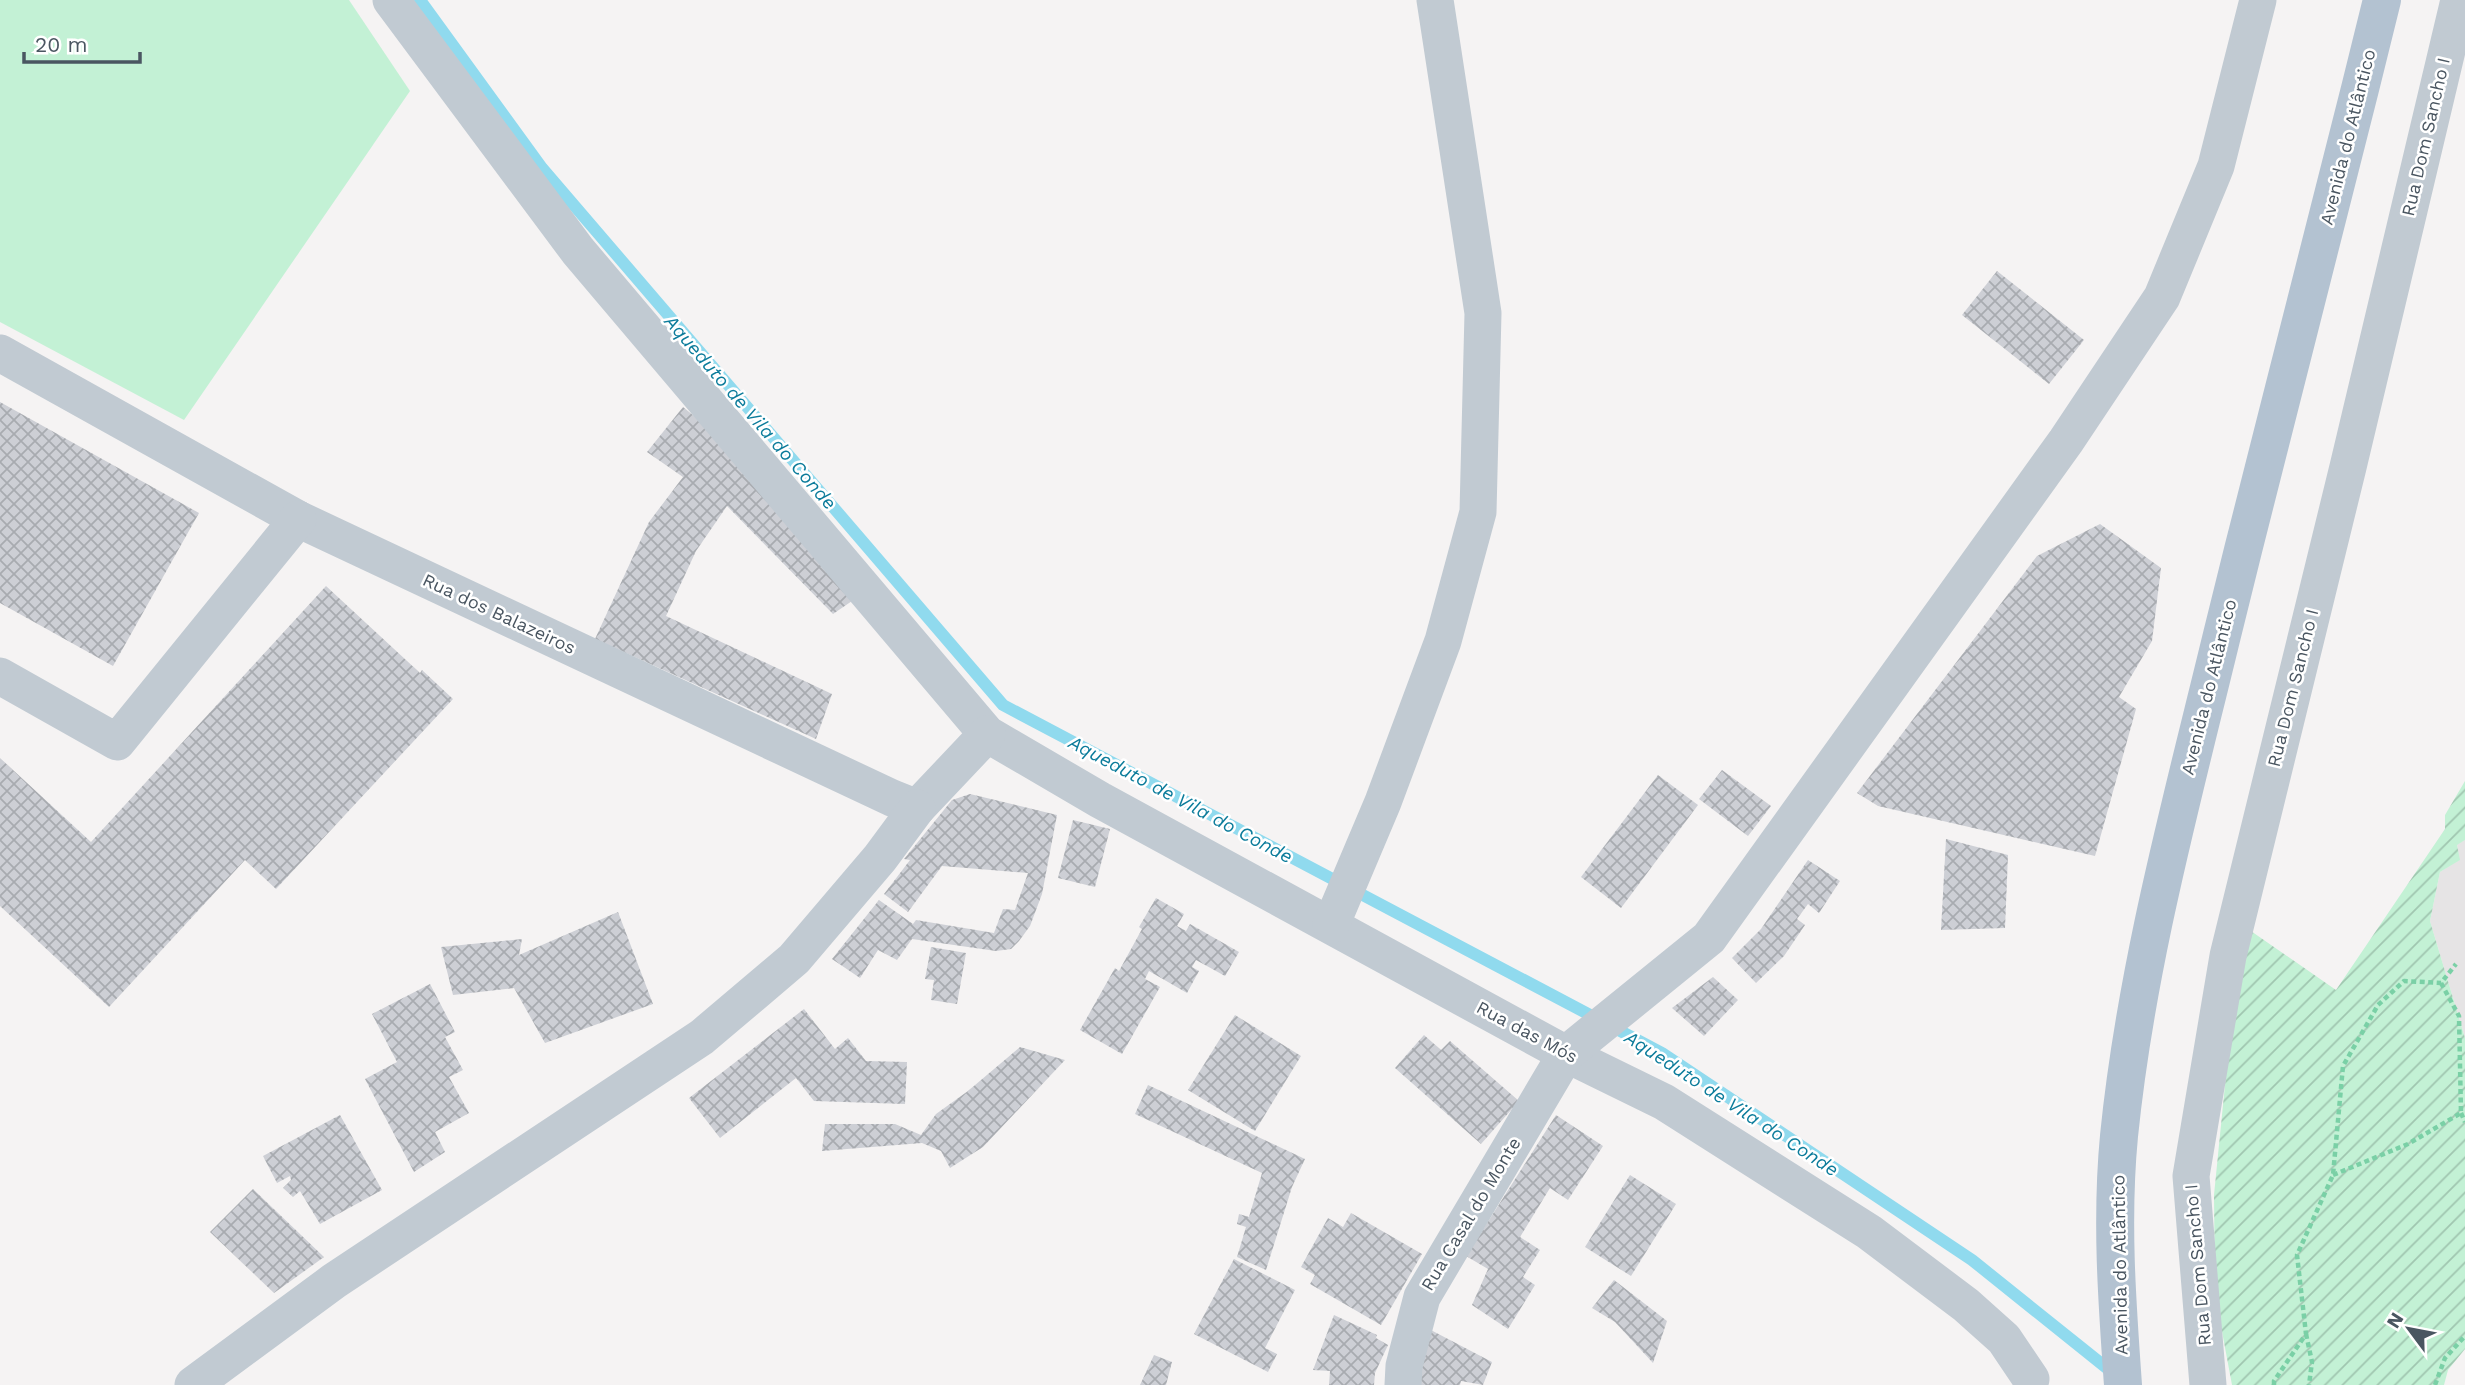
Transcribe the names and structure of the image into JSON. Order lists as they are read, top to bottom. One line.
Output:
{"streets":{"main road":["Avenida do Atlântico"],"street":["Rua Dom Sancho I","Rua dos Balazeiros","Rua das Mós","Rua Casal do Monte"]},"crossings":[["Rua das Mós","Rua Casal do Monte"]],"water":["Aqueduto de Vila do Conde"],"scale_bar":"20 m","north":"top left"}
